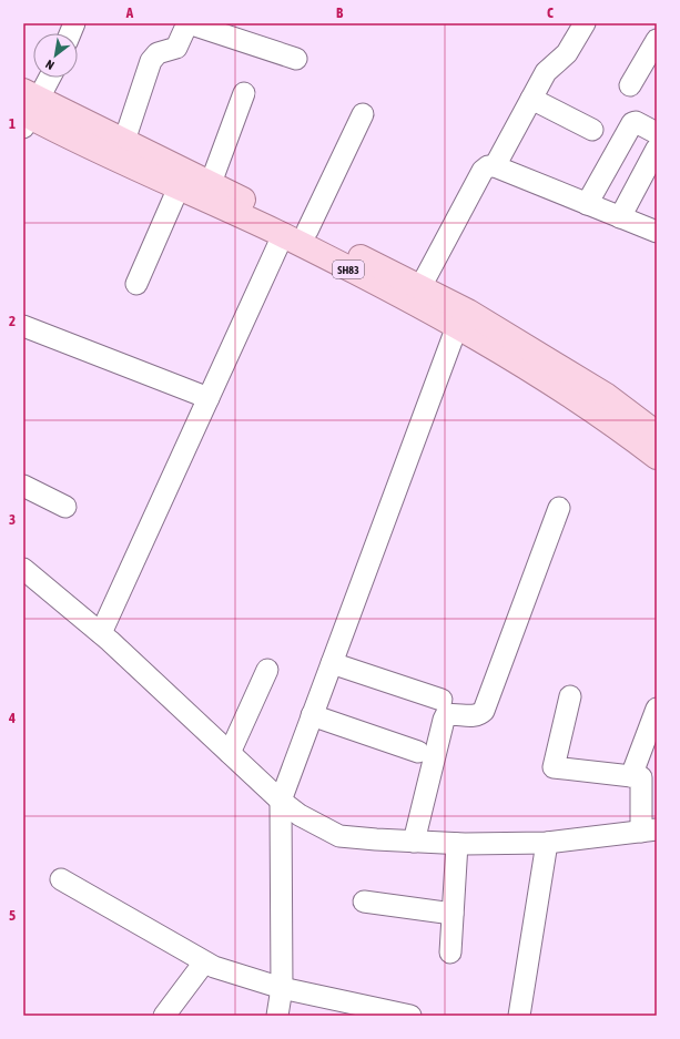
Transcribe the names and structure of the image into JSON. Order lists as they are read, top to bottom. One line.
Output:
{"streets":{"main road":["SH83"]},"north":"bottom left","grid":{"columns":["A","B","C"],"rows":["1","2","3","4","5"]}}
